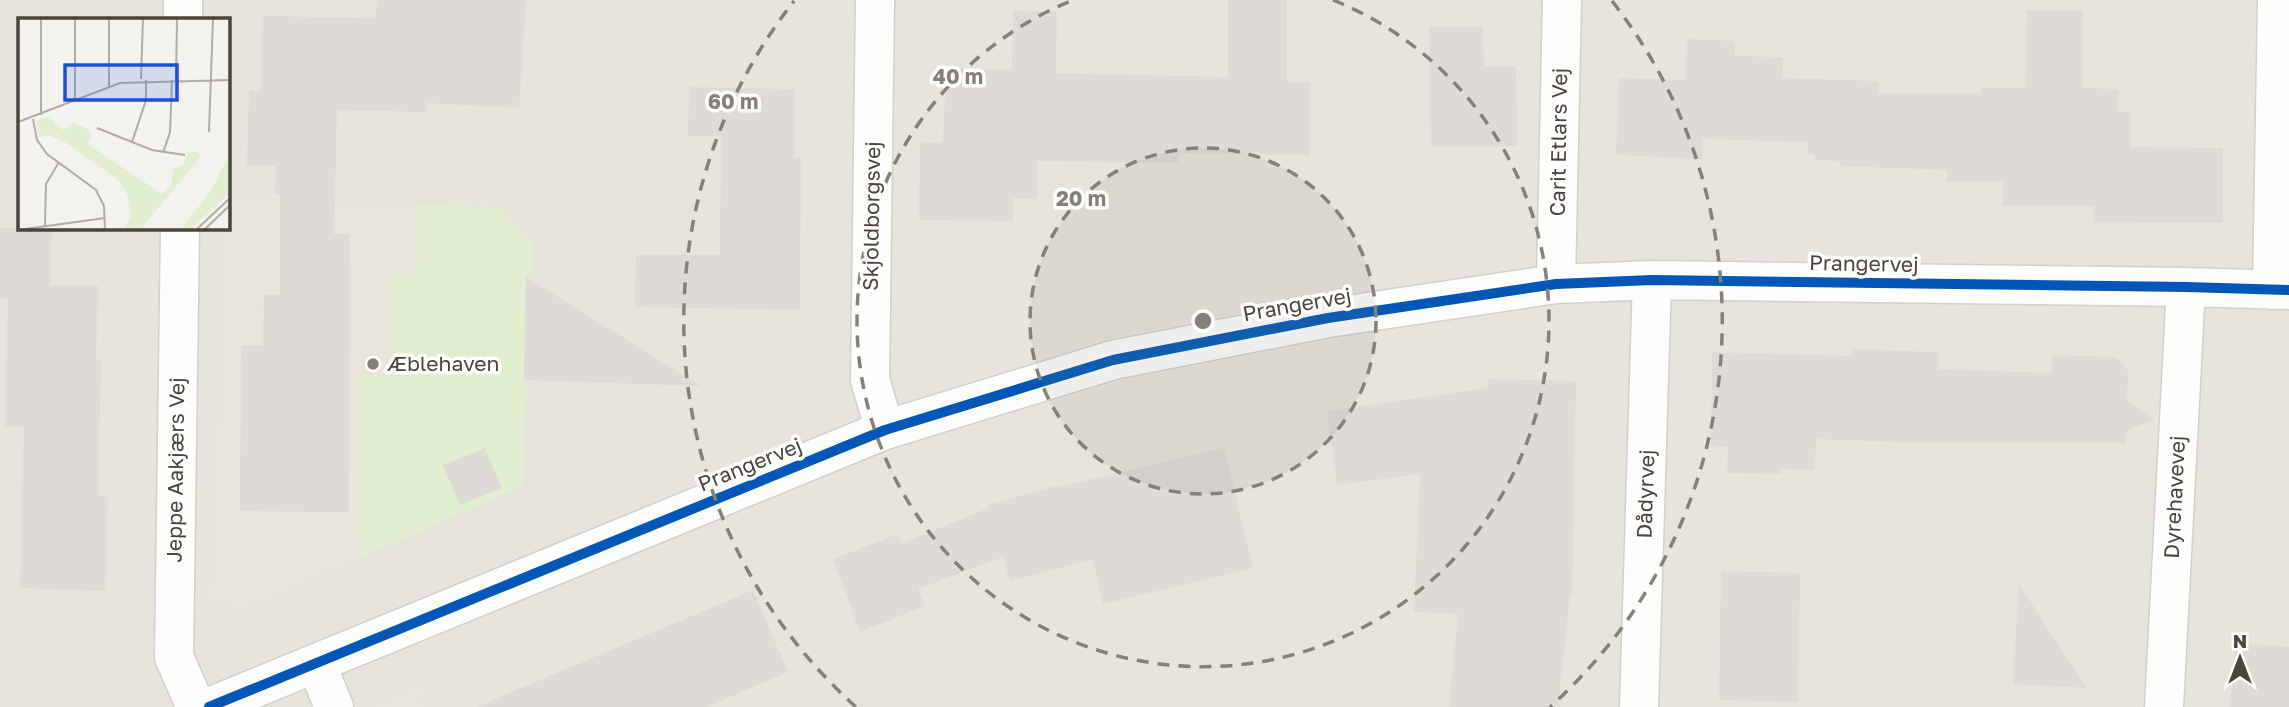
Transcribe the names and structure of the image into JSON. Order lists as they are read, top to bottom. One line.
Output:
{"streets":{"street":["Carit Etlars Vej","Skjoldborgsvej","Prangervej","Jeppe Aakjærs Vej","Dådyrvej","Dyrehavevej"]},"crossings":[["Carit Etlars Vej","Prangervej"],["Skjoldborgsvej","Prangervej"],["Prangervej","Dådyrvej"],["Prangervej","Dyrehavevej"]],"places":["Æblehaven"],"north":"top","rings":["40 m","60 m","20 m"]}
